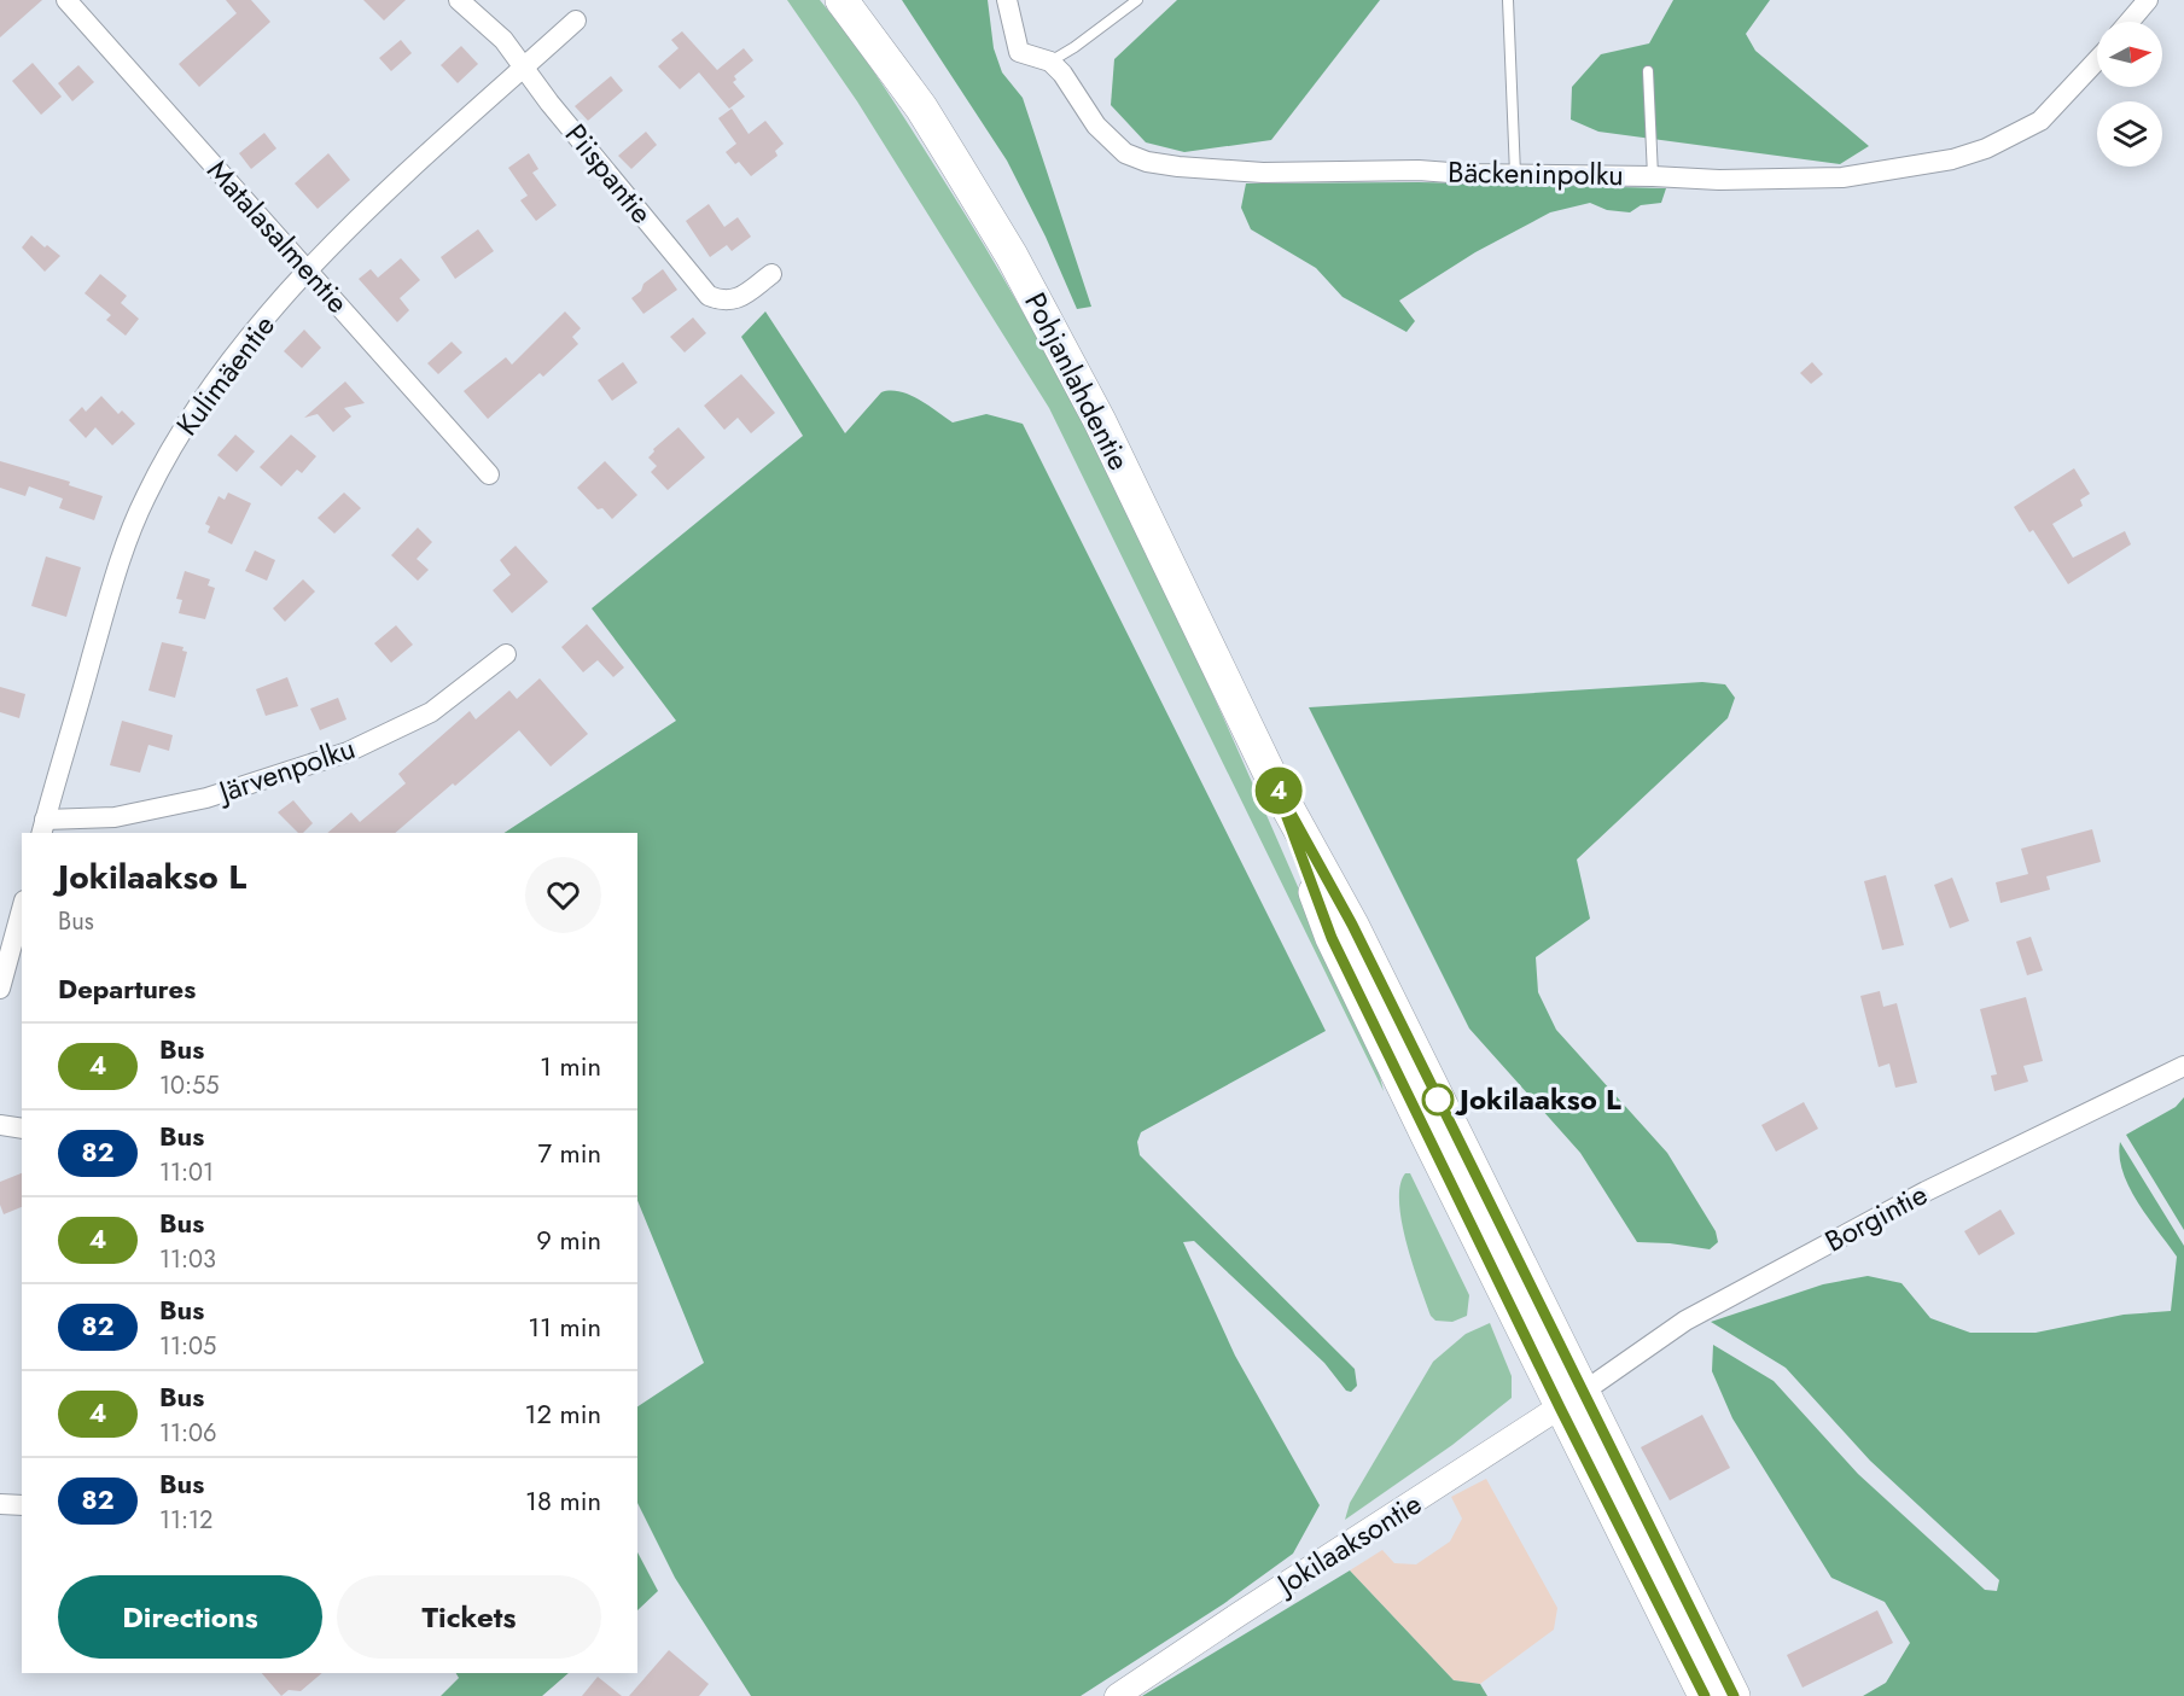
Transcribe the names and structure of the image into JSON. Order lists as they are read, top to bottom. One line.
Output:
{"streets":{"highway":["Pohjanlahdentie"],"street":["Piispantie","Bäckeninpolku","Matalasalmentie","Kulimäentie","Järvenpolku","Borgintie","Jokilaaksontie"]},"crossings":[["Piispantie","Kulimäentie"],["Matalasalmentie","Kulimäentie"],["Kulimäentie","Järvenpolku"],["Pohjanlahdentie","Borgintie"],["Pohjanlahdentie","Jokilaaksontie"],["Borgintie","Jokilaaksontie"]],"places":["Jokilaakso L"],"lines":["bus line 4"],"north":"right","page":{"on_map":"4","heading":[["Jokilaakso L","Bus"],"Departures"],"list":[{"mark":"4","name":"Bus","note":"10:55","value":"1 min"},{"mark":"82","name":"Bus","note":"11:01","value":"7 min"},{"mark":"4","name":"Bus","note":"11:03","value":"9 min"},{"mark":"82","name":"Bus","note":"11:05","value":"11 min"},{"mark":"4","name":"Bus","note":"11:06","value":"12 min"},{"mark":"82","name":"Bus","note":"11:12","value":"18 min"}],"buttons":["Directions","Tickets"]}}
